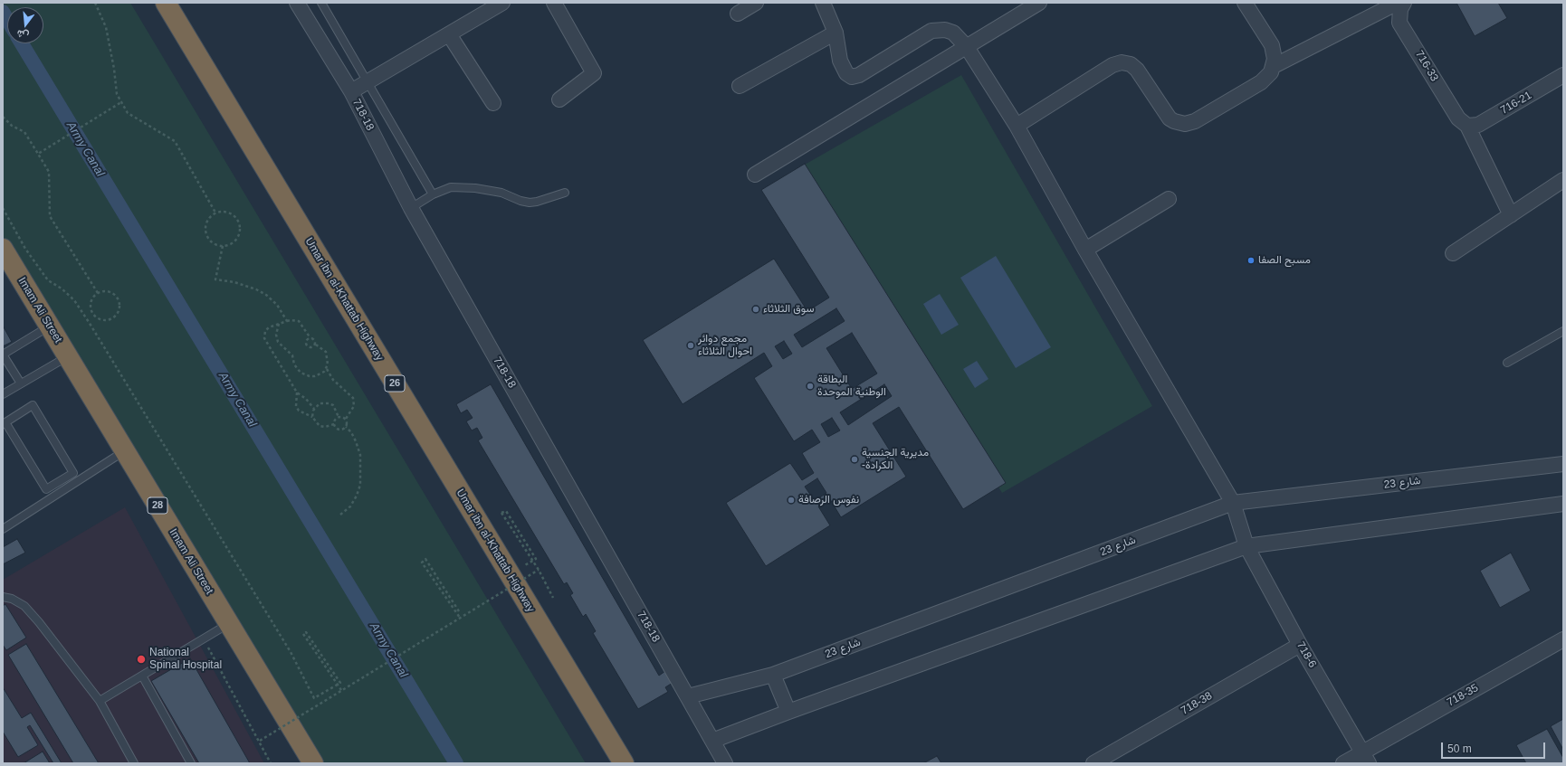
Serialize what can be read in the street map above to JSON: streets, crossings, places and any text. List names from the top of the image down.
{
  "streets": {
    "highway": [
      "Umar ibn al-Khattab Highway",
      "Imam Ali Street",
      "26",
      "28"
    ],
    "street": [
      "716-33",
      "716-21",
      "718-18",
      "شارع 23",
      "718-6",
      "718-35",
      "718-38"
    ]
  },
  "crossings": [
    ["716-33", "716-21"],
    ["718-18", "شارع 23"],
    ["شارع 23", "718-6"],
    ["718-6", "718-35"],
    ["718-6", "718-38"]
  ],
  "water": ["Army Canal"],
  "places": [
    "مسبح الصفا",
    "سوق الثلاثاء",
    "مجمع دوائر احوال الثلاثاء",
    "البطاقة الوطنية الموحدة",
    "مديرية الجنسية -الكرادة",
    "نفوس الرصافة",
    "National Spinal Hospital"
  ],
  "scale_bar": "50 m",
  "north": "bottom"
}
